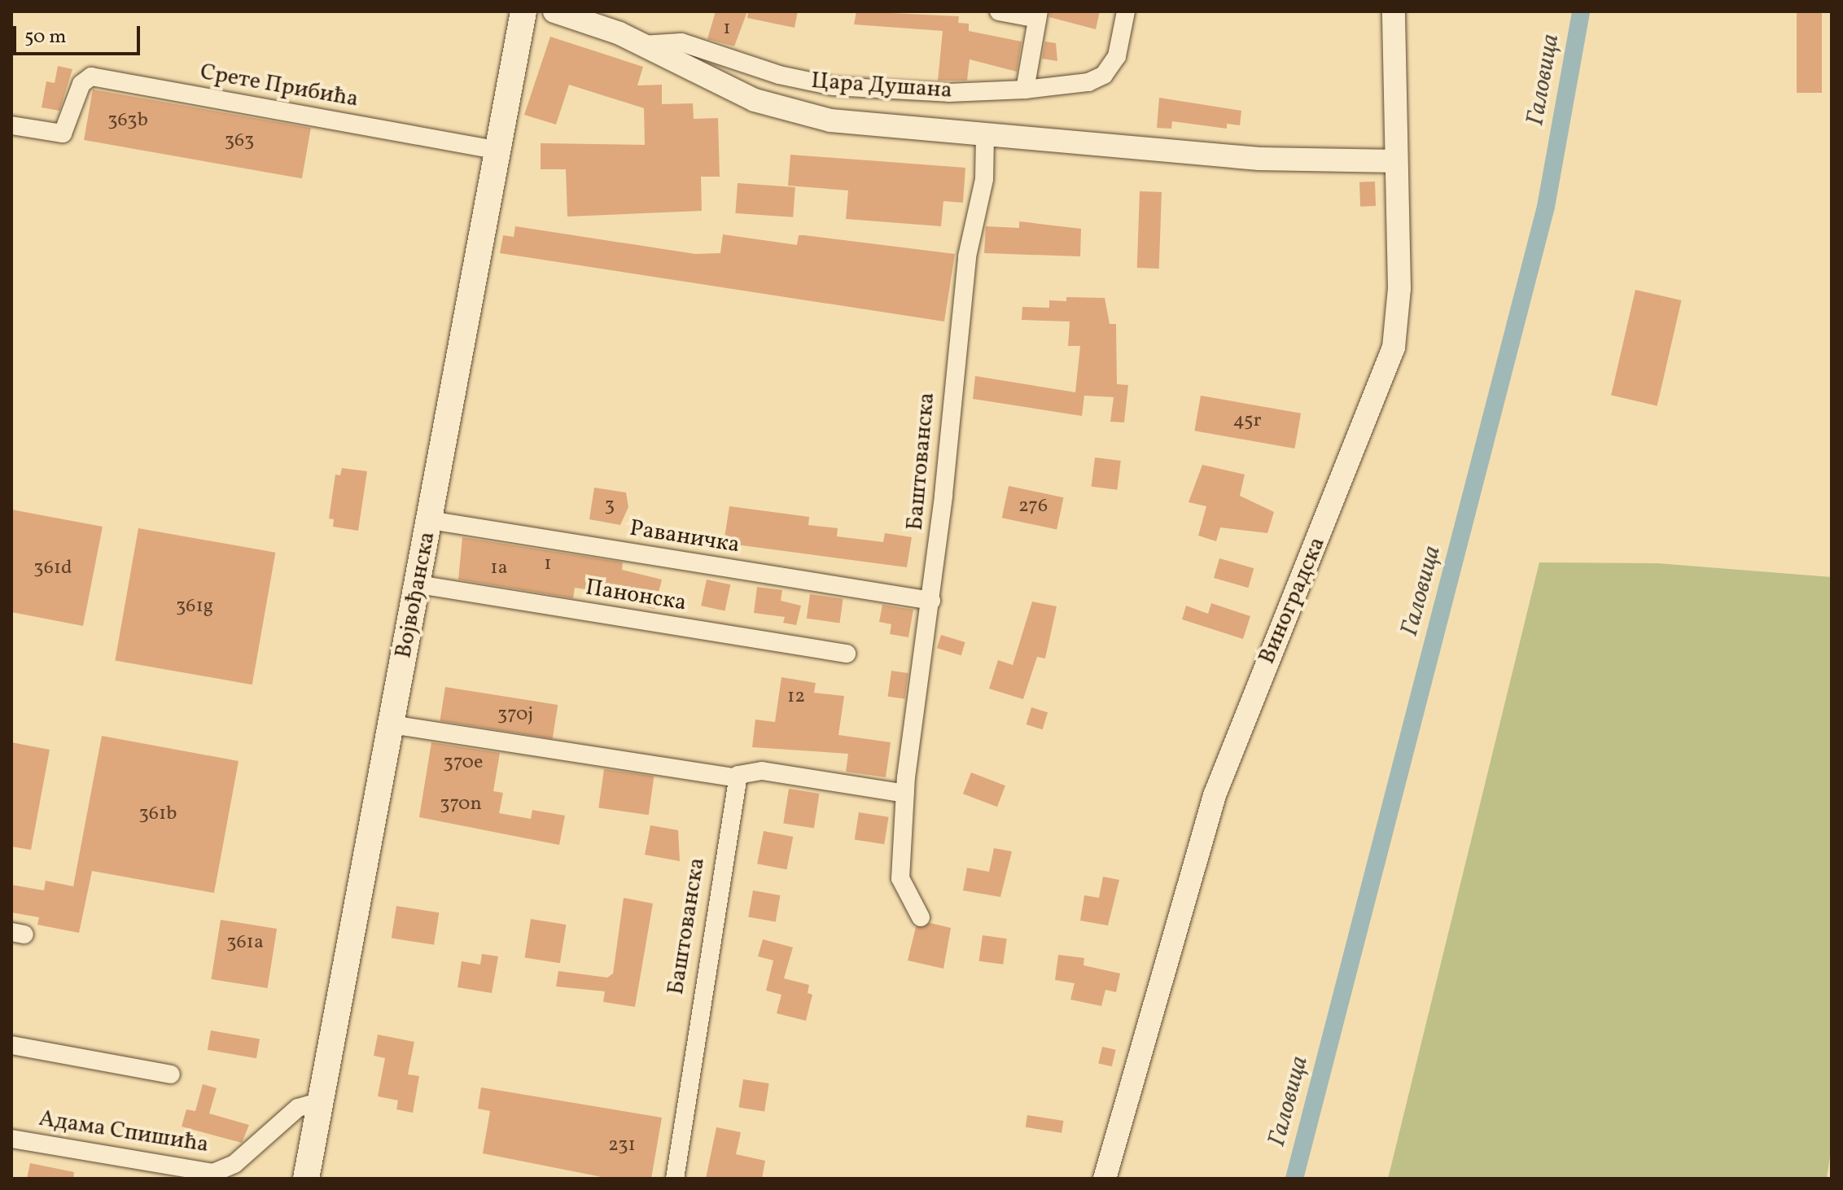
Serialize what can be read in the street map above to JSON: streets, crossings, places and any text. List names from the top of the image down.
{
  "streets": {
    "main road": ["Војвођанска"],
    "street": [
      "Срете Прибића",
      "Цара Душана",
      "Баштованска",
      "Раваничка",
      "Панонска",
      "Виноградска",
      "Адама Спишића"
    ]
  },
  "crossings": [
    ["Срете Прибића", "Војвођанска"],
    ["Баштованска", "Раваничка"],
    ["Раваничка", "Војвођанска"],
    ["Војвођанска", "Панонска"],
    ["Војвођанска", "Адама Спишића"]
  ],
  "water": ["Галовица"],
  "house_numbers": [
    "1",
    "363b",
    "363",
    "45r",
    "3",
    "276",
    "1",
    "361d",
    "1a",
    "361g",
    "12",
    "370j",
    "370e",
    "370n",
    "361b",
    "361a",
    "231"
  ],
  "scale_bar": "50 m"
}
